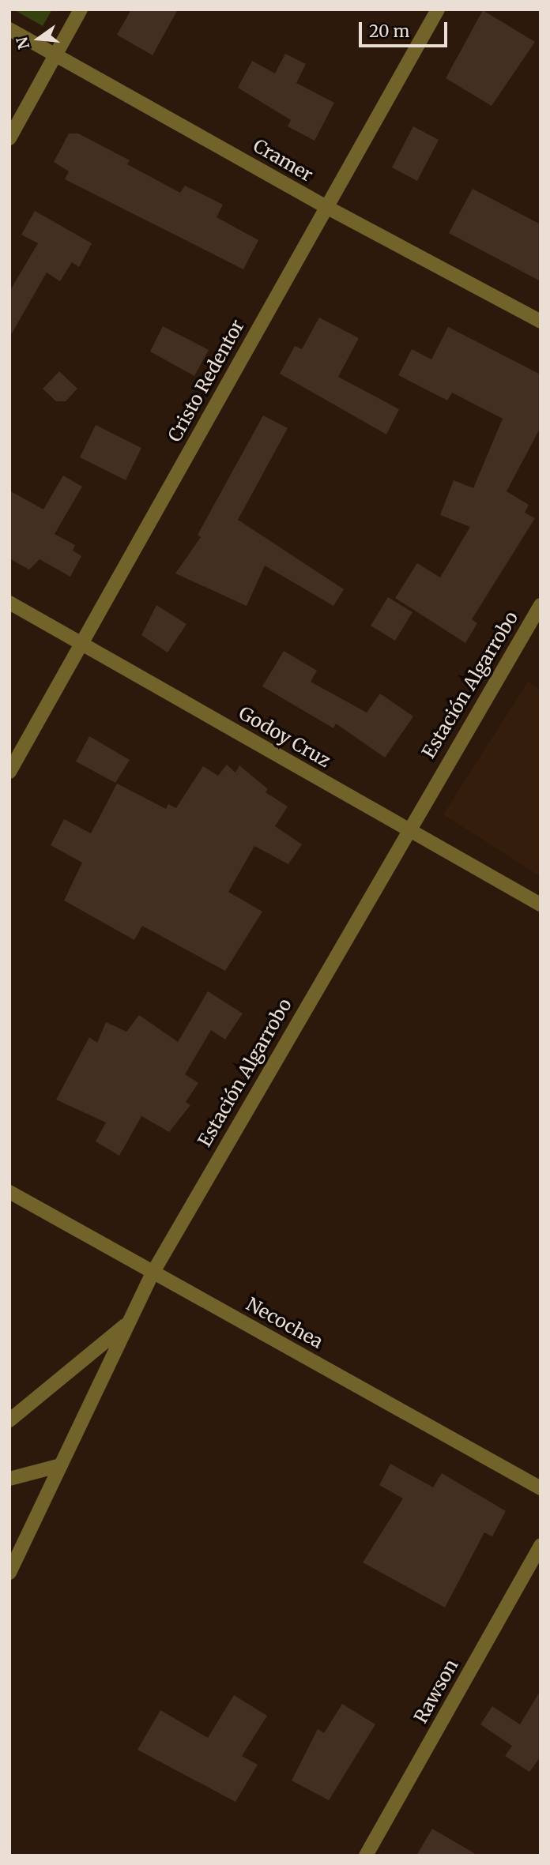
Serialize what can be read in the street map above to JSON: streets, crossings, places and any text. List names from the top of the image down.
{
  "streets": {
    "street": [
      "Cramer",
      "Cristo Redentor",
      "Estación Algarrobo",
      "Godoy Cruz",
      "Necochea",
      "Rawson"
    ]
  },
  "crossings": [
    ["Cramer", "Cristo Redentor"],
    ["Cristo Redentor", "Godoy Cruz"],
    ["Estación Algarrobo", "Godoy Cruz"],
    ["Estación Algarrobo", "Necochea"]
  ],
  "scale_bar": "20 m",
  "north": "left"
}
